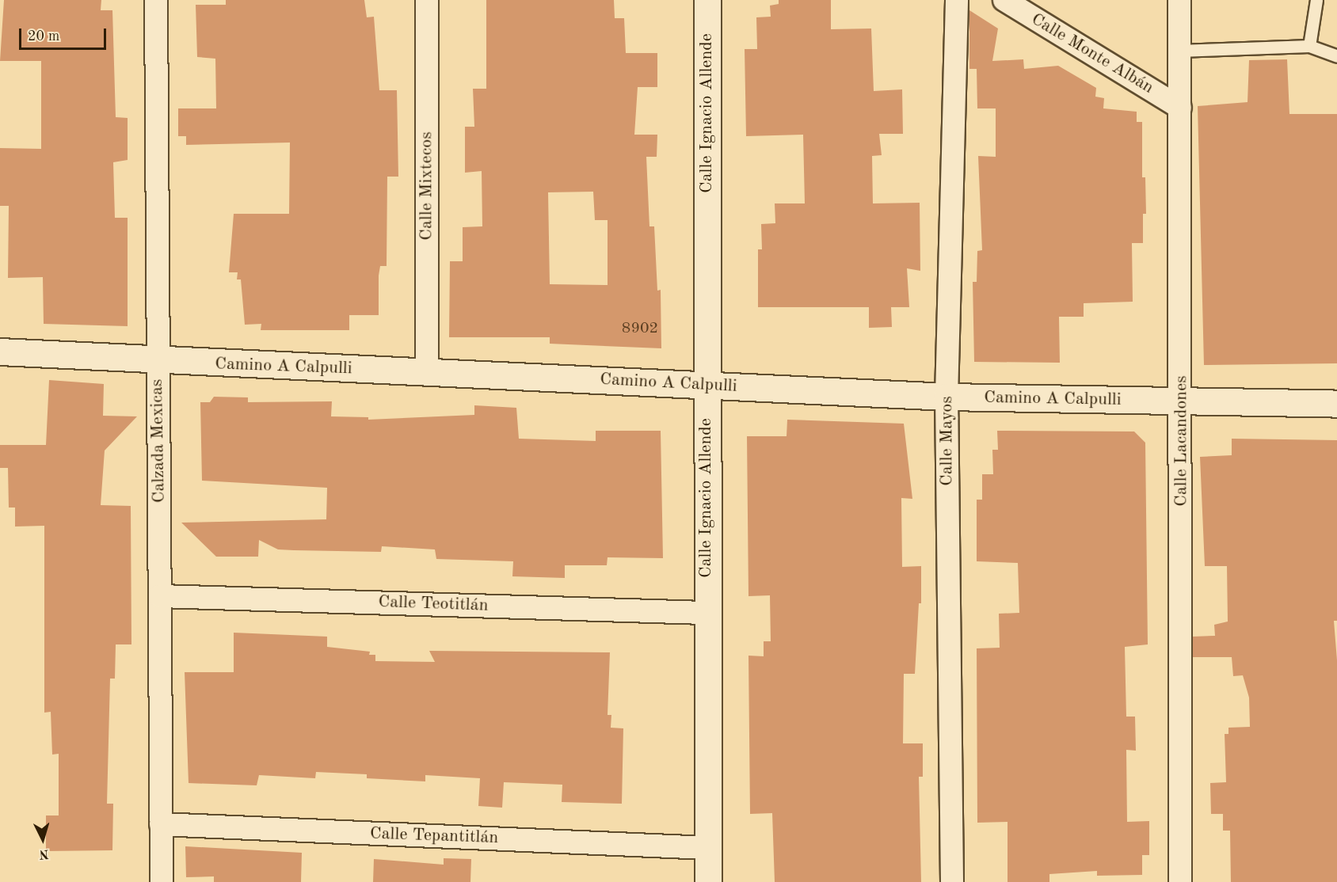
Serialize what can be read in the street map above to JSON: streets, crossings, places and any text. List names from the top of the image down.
{
  "streets": {
    "street": [
      "Calle Monte Albán",
      "Calle Ignacio Allende",
      "Calle Mixtecos",
      "Camino A Calpulli",
      "Calzada Mexicas",
      "Calle Mayos",
      "Calle Lacandones",
      "Calle Teotitlán",
      "Calle Tepantitlán"
    ]
  },
  "crossings": [
    ["Calle Monte Albán", "Calle Lacandones"],
    ["Calle Ignacio Allende", "Camino A Calpulli"],
    ["Calle Ignacio Allende", "Calle Teotitlán"],
    ["Calle Ignacio Allende", "Calle Tepantitlán"],
    ["Calle Mixtecos", "Camino A Calpulli"],
    ["Camino A Calpulli", "Calzada Mexicas"],
    ["Camino A Calpulli", "Calle Mayos"],
    ["Camino A Calpulli", "Calle Lacandones"],
    ["Calzada Mexicas", "Calle Teotitlán"],
    ["Calzada Mexicas", "Calle Tepantitlán"]
  ],
  "house_numbers": ["8902"],
  "scale_bar": "20 m",
  "north": "bottom"
}
